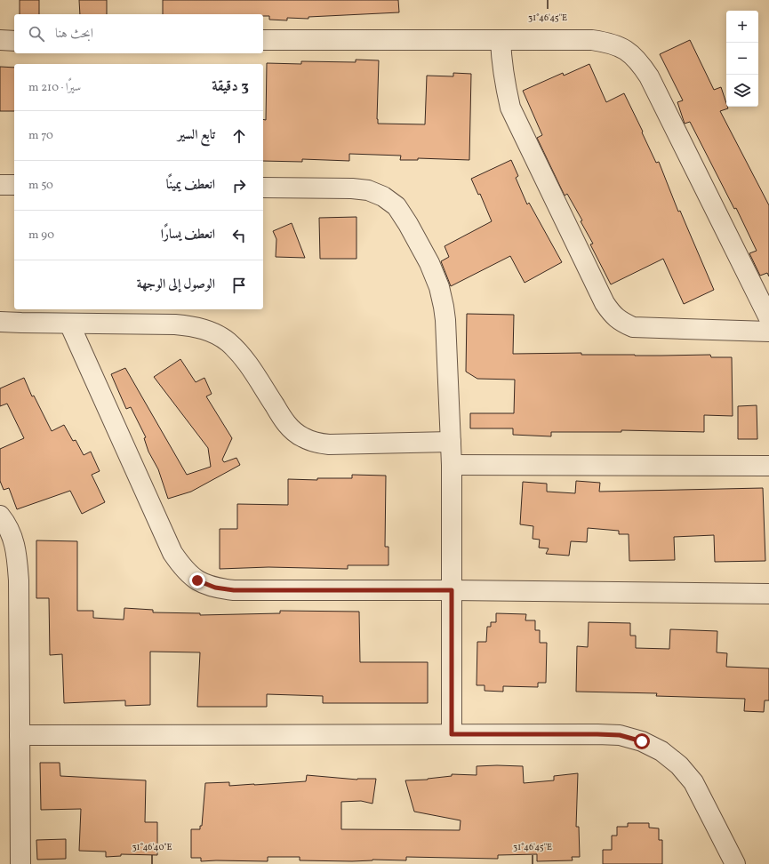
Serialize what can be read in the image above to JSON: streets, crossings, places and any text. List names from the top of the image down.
{
  "page": {
    "map_buttons": ["+", "−"],
    "search": "ابحث هنا",
    "heading": ["3 دقيقة", "سيرًا · 210 m"],
    "list": [
      ["تابع السير", "70 m"],
      ["انعطف يمينًا", "50 m"],
      ["انعطف يسارًا", "90 m"],
      "الوصول إلى الوجهة"
    ]
  },
  "coordinates": ["31°46'45\"E", "31°46'40\"E"]
}
